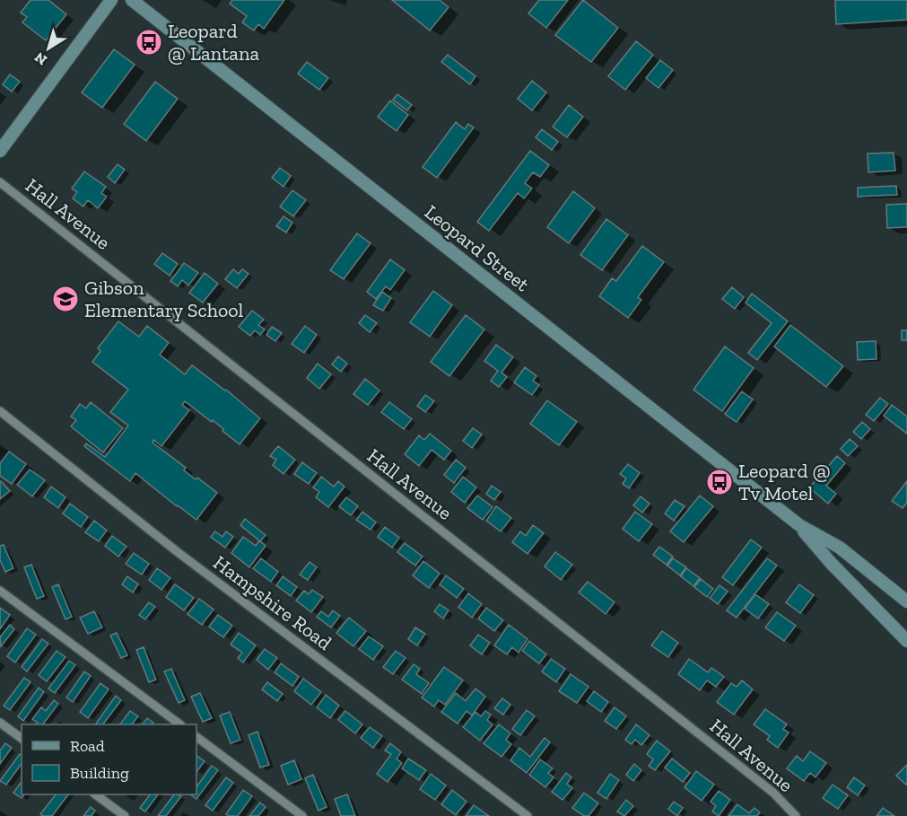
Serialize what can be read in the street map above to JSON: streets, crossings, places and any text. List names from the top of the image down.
{
  "streets": {
    "main road": ["Leopard Street"],
    "street": ["Hall Avenue", "Hampshire Road"]
  },
  "places": {
    "bus stop": ["Leopard @ Lantana", "Leopard @ Tv Motel"],
    "school or university": ["Gibson Elementary School"]
  },
  "legend": ["Road", "Building"],
  "north": "bottom left"
}
